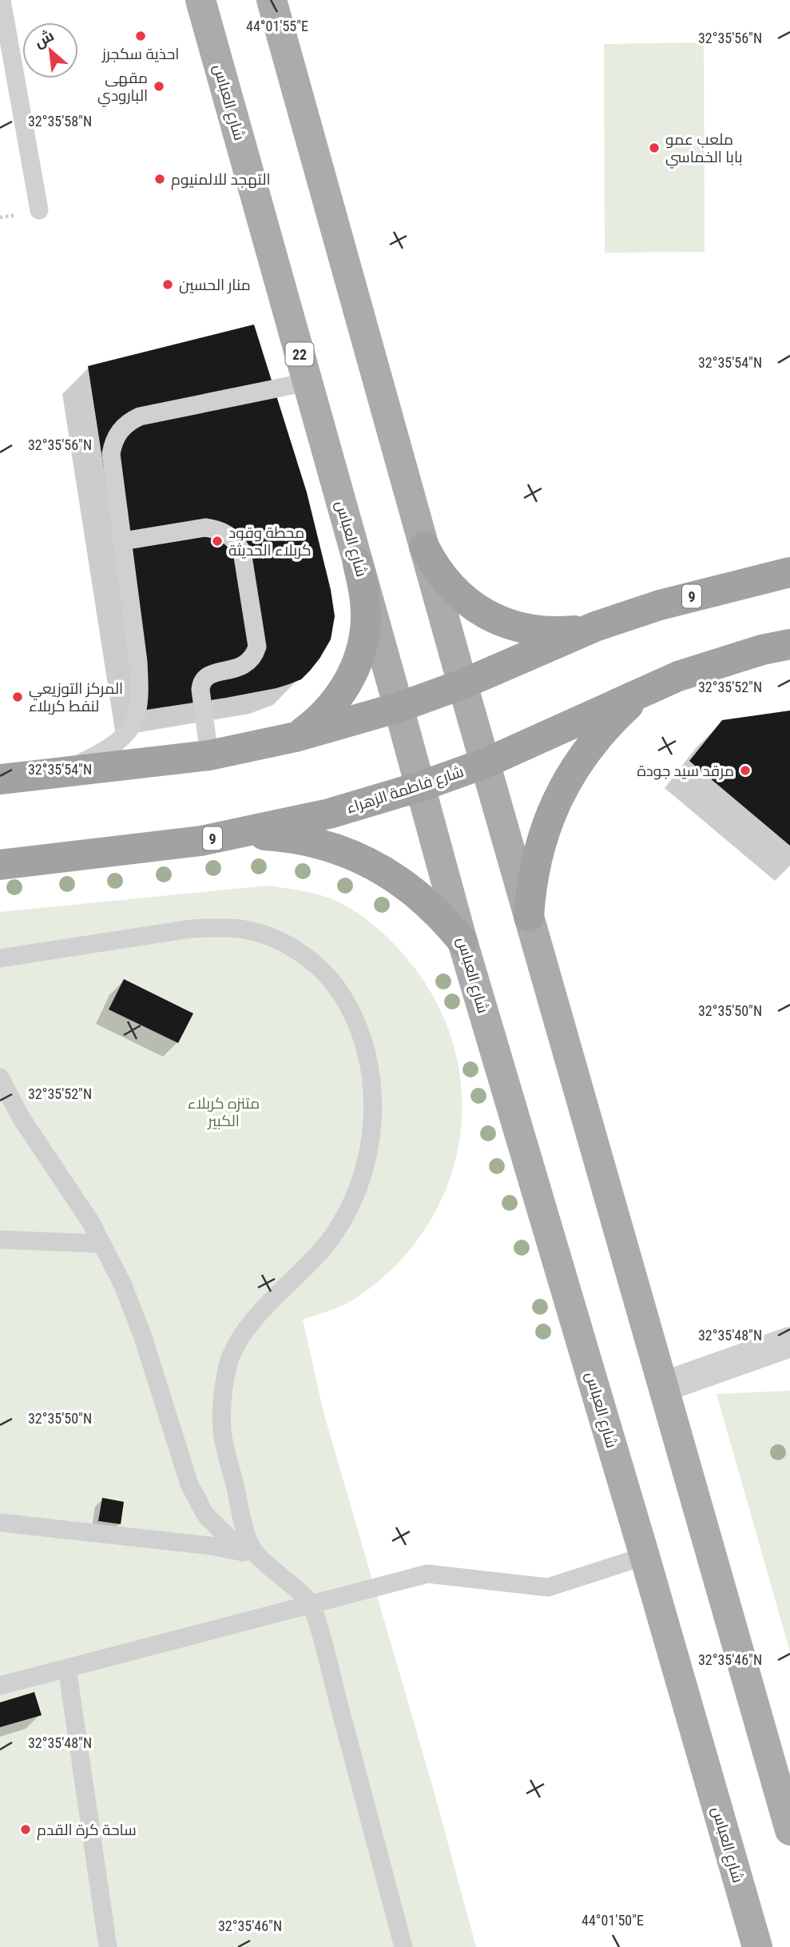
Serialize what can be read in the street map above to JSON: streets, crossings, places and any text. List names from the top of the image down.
{
  "streets": {
    "highway": ["9", "شارع فاطمة الزهراء"],
    "main road": ["شارع العباس", "22"]
  },
  "crossings": [
    ["شارع العباس", "9"],
    ["شارع العباس", "شارع فاطمة الزهراء"]
  ],
  "parks": ["متنزه كربلاء الكبير"],
  "places": [
    "احذية سكجرز",
    "مقهى البارودي",
    "ملعب عمو بابا الخماسي",
    "التهجد للالمنيوم",
    "منار الحسين",
    "محطة وقود كربلاء الحديثة",
    "المركز التوزيعي لنفط كربلاء",
    "مرقد سيد جودة",
    "ساحة كرة القدم"
  ],
  "north": "top left",
  "coordinates": [
    "44°01'55\"E",
    "32°35'56\"N",
    "32°35'58\"N",
    "32°35'54\"N",
    "32°35'52\"N",
    "32°35'50\"N",
    "32°35'48\"N",
    "32°35'46\"N",
    "44°01'50\"E"
  ]
}
